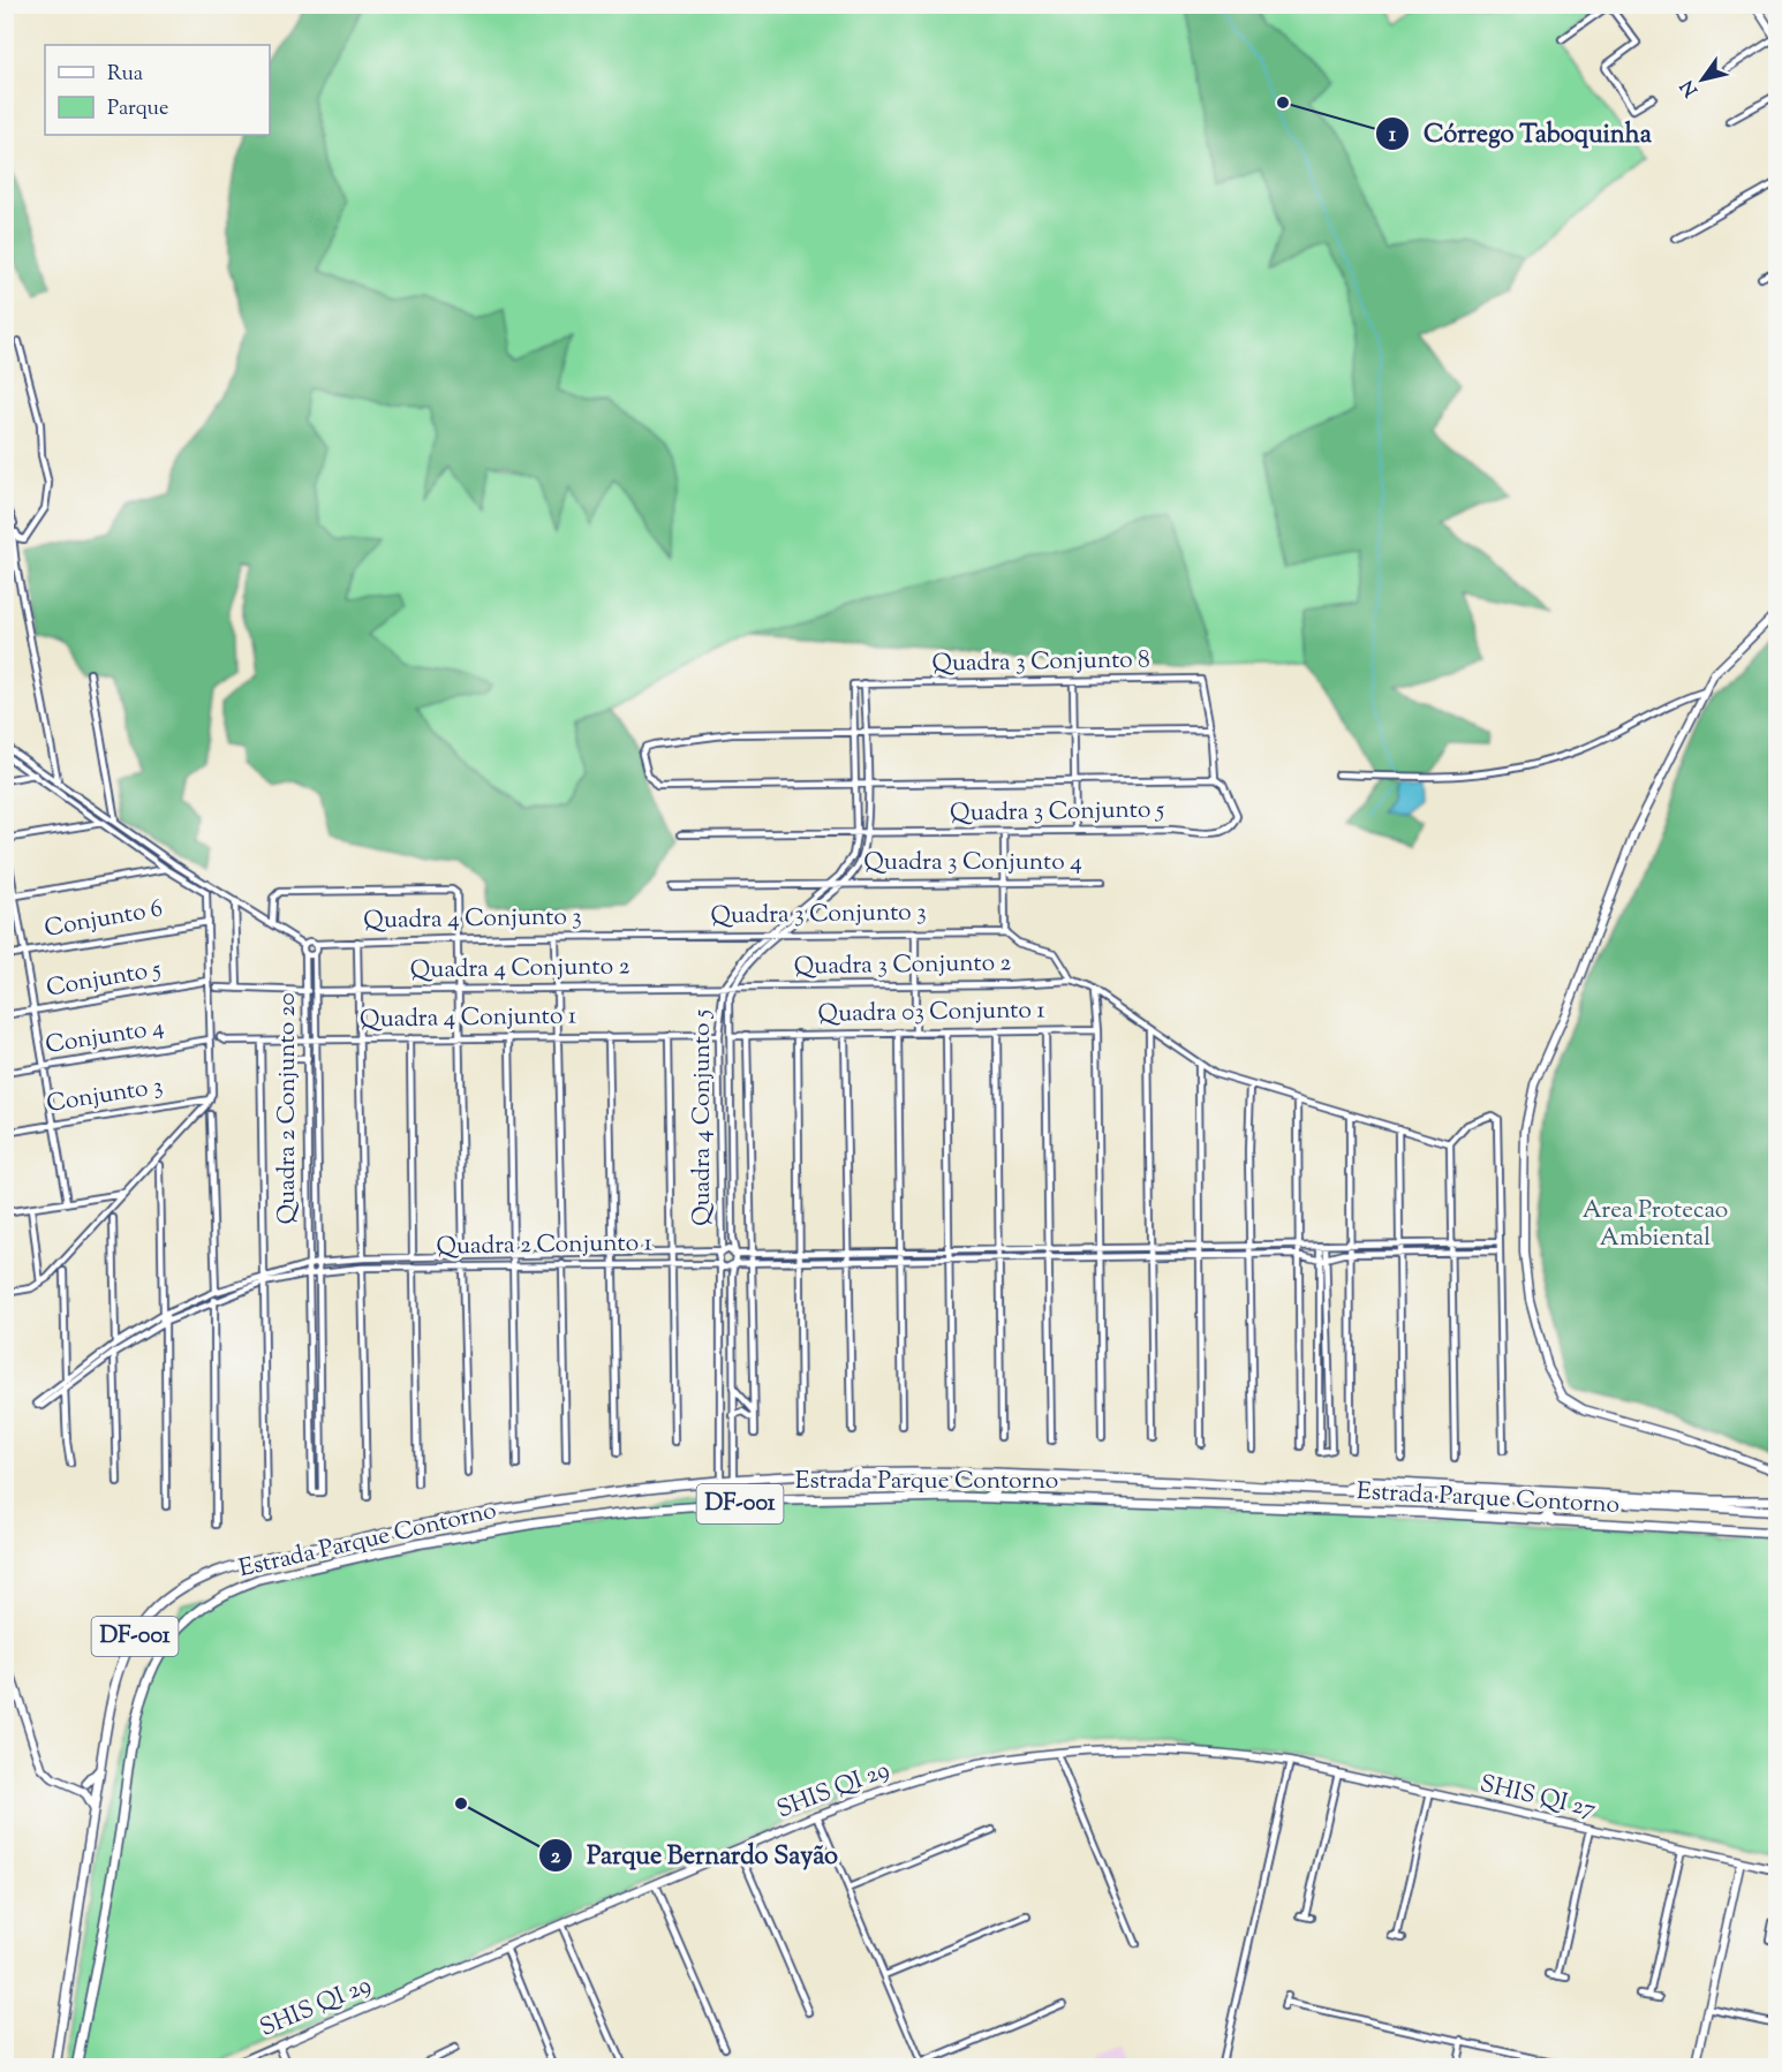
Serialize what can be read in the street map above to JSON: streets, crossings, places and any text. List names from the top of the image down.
{
  "streets": {
    "main road": ["Estrada Parque Contorno", "DF-001"],
    "street": [
      "Quadra 3 Conjunto 8",
      "Quadra 3 Conjunto 5",
      "Quadra 3 Conjunto 4",
      "Quadra 3 Conjunto 3",
      "Conjunto 6",
      "Quadra 4 Conjunto 3",
      "Quadra 3 Conjunto 2",
      "Quadra 4 Conjunto 2",
      "Conjunto 5",
      "Quadra 03 Conjunto 1",
      "Quadra 4 Conjunto 1",
      "Conjunto 4",
      "Conjunto 3",
      "Quadra 2 Conjunto 20",
      "Quadra 4 Conjunto 5",
      "Quadra 2 Conjunto 1",
      "SHIS QI 29",
      "SHIS QI 27"
    ]
  },
  "crossings": [
    ["Quadra 3 Conjunto 8", "Quadra 4 Conjunto 5"],
    ["Quadra 3 Conjunto 5", "Quadra 4 Conjunto 5"],
    ["Quadra 3 Conjunto 4", "Quadra 4 Conjunto 5"],
    ["Quadra 3 Conjunto 3", "Quadra 4 Conjunto 3"],
    ["Quadra 3 Conjunto 3", "Quadra 4 Conjunto 5"],
    ["Quadra 4 Conjunto 3", "Quadra 2 Conjunto 20"],
    ["Quadra 3 Conjunto 2", "Quadra 4 Conjunto 2"],
    ["Quadra 3 Conjunto 2", "Quadra 4 Conjunto 5"],
    ["Quadra 4 Conjunto 2", "Quadra 4 Conjunto 5"],
    ["Quadra 03 Conjunto 1", "Quadra 4 Conjunto 1"],
    ["Quadra 03 Conjunto 1", "Quadra 4 Conjunto 5"],
    ["Quadra 4 Conjunto 1", "Quadra 2 Conjunto 20"],
    ["Quadra 4 Conjunto 1", "Quadra 4 Conjunto 5"],
    ["Quadra 2 Conjunto 20", "Quadra 2 Conjunto 1"],
    ["SHIS QI 29", "SHIS QI 27"]
  ],
  "parks": ["Area Protecao Ambiental"],
  "places": ["Córrego Taboquinha", "Parque Bernardo Sayão"],
  "legend": ["Rua", "Parque"],
  "north": "bottom left"
}
